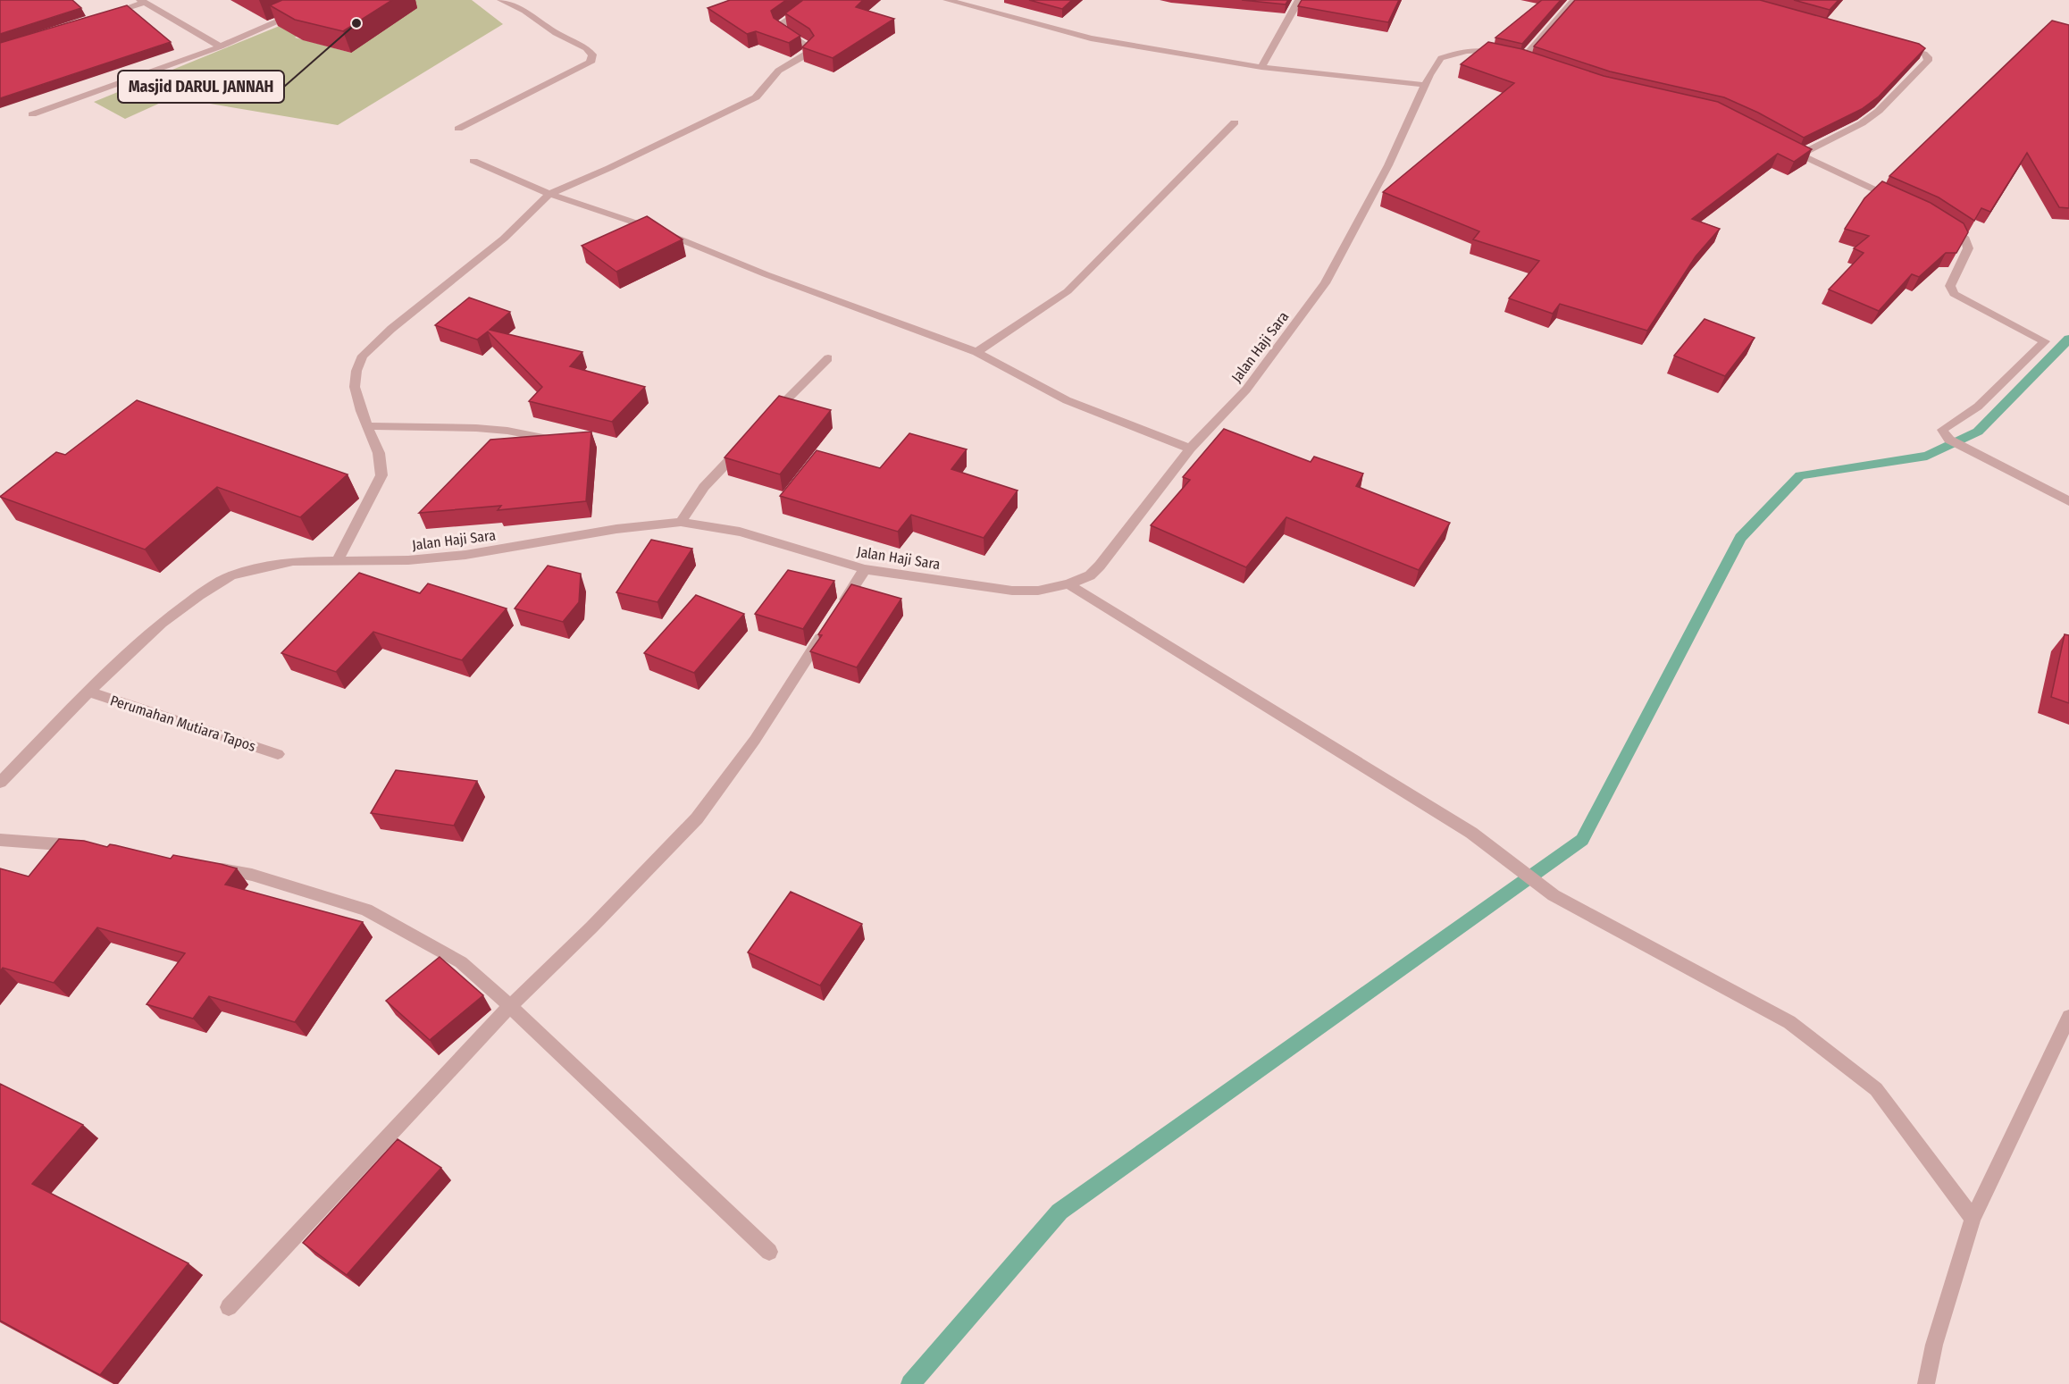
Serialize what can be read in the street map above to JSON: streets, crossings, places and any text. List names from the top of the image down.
{
  "streets": {
    "street": ["Jalan Haji Sara", "Perumahan Mutiara Tapos"]
  },
  "crossings": [
    ["Jalan Haji Sara", "Perumahan Mutiara Tapos"]
  ],
  "places": ["Masjid DARUL JANNAH"]
}
